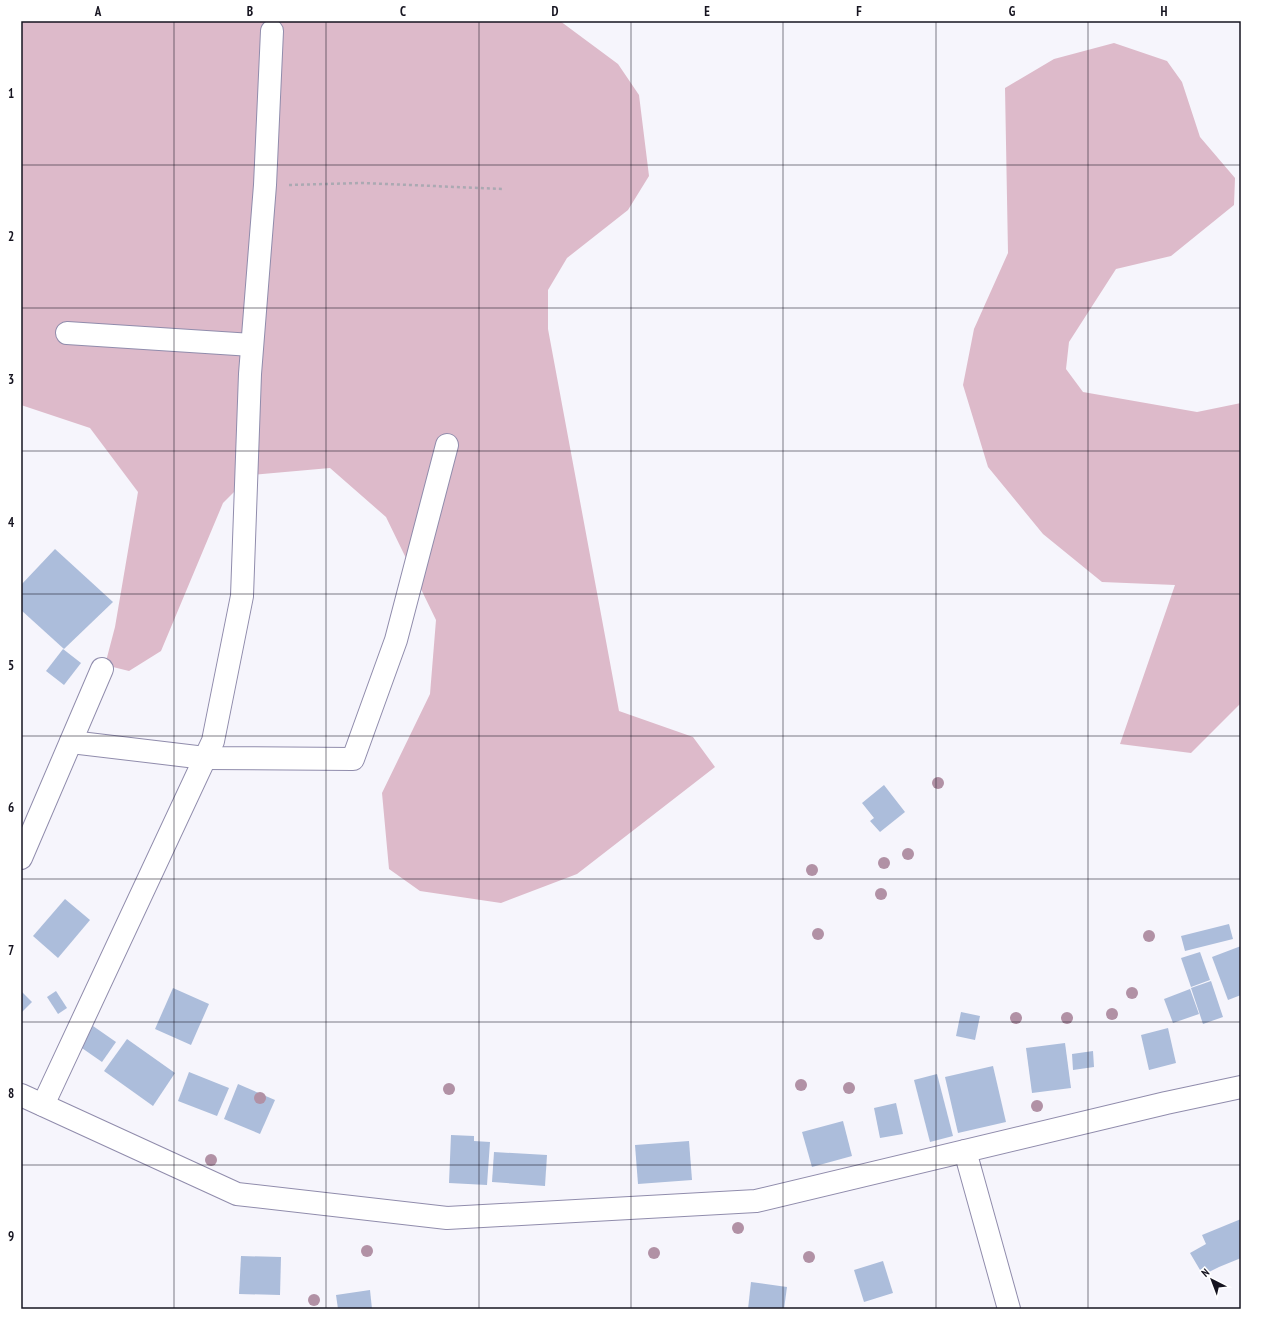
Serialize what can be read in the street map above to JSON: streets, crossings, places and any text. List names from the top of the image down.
{
  "north": "top left",
  "grid": {
    "columns": [
      "A",
      "B",
      "C",
      "D",
      "E",
      "F",
      "G",
      "H"
    ],
    "rows": [
      "1",
      "2",
      "3",
      "4",
      "5",
      "6",
      "7",
      "8",
      "9"
    ]
  }
}
